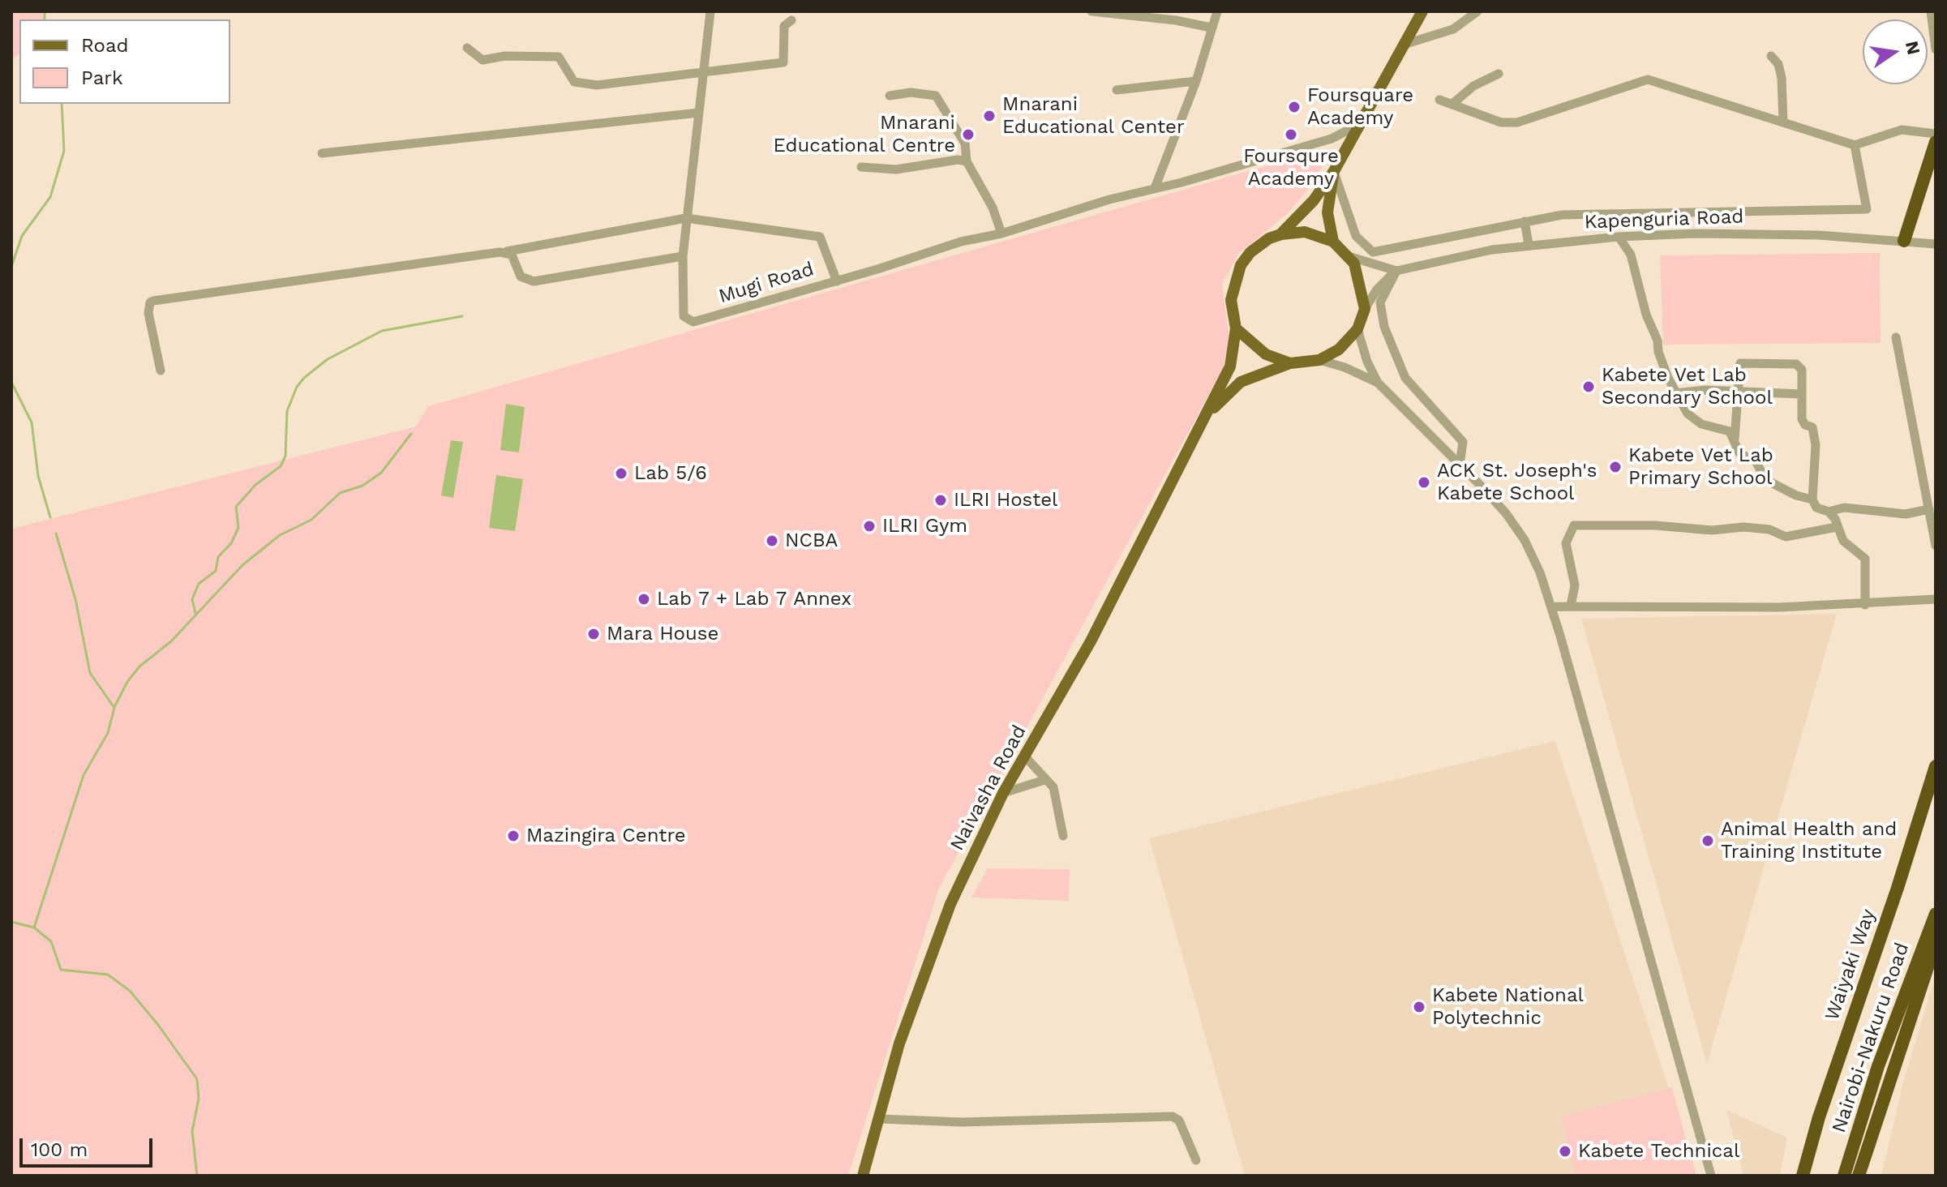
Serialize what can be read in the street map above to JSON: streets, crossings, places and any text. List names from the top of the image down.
{
  "streets": {
    "highway": ["Waiyaki Way", "Nairobi-Nakuru Road"],
    "main road": ["Naivasha Road"],
    "street": ["Kapenguria Road", "Mugi Road"]
  },
  "crossings": [
    ["Kapenguria Road", "Naivasha Road"]
  ],
  "places": [
    "Foursquare Academy",
    "Mnarani Educational Center",
    "Mnarani Educational Centre",
    "Foursqure Academy",
    "Kabete Vet Lab Secondary School",
    "Kabete Vet Lab Primary School",
    "Lab 5/6",
    "ACK St. Joseph's Kabete School",
    "ILRI Hostel",
    "ILRI Gym",
    "NCBA",
    "Lab 7 + Lab 7 Annex",
    "Mara House",
    "Mazingira Centre",
    "Animal Health and Training Institute",
    "Kabete National Polytechnic",
    "Kabete Technical"
  ],
  "legend": ["Road", "Park"],
  "scale_bar": "100 m",
  "north": "right"
}
